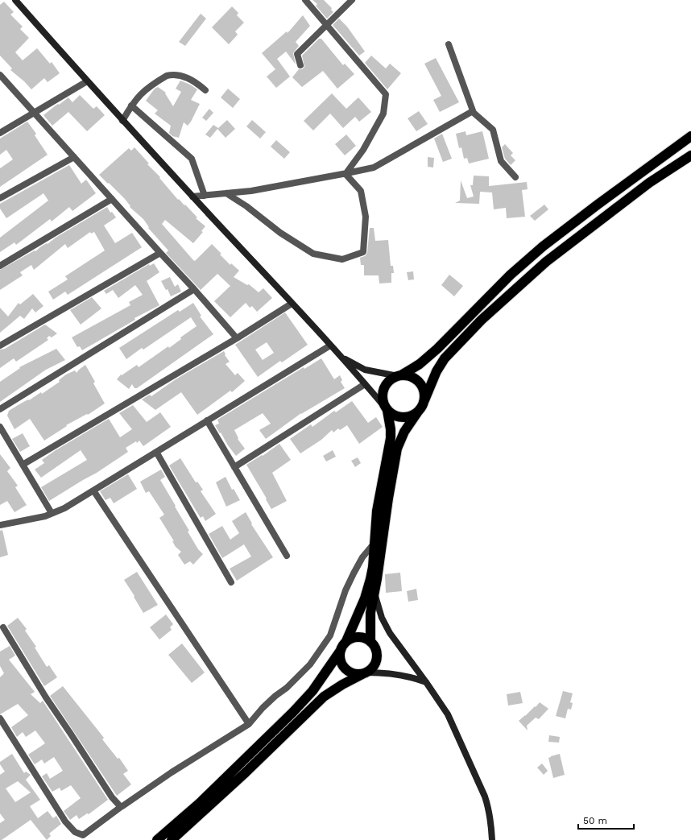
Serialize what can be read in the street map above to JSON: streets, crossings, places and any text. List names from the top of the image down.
{
  "scale_bar": "50 m"
}
